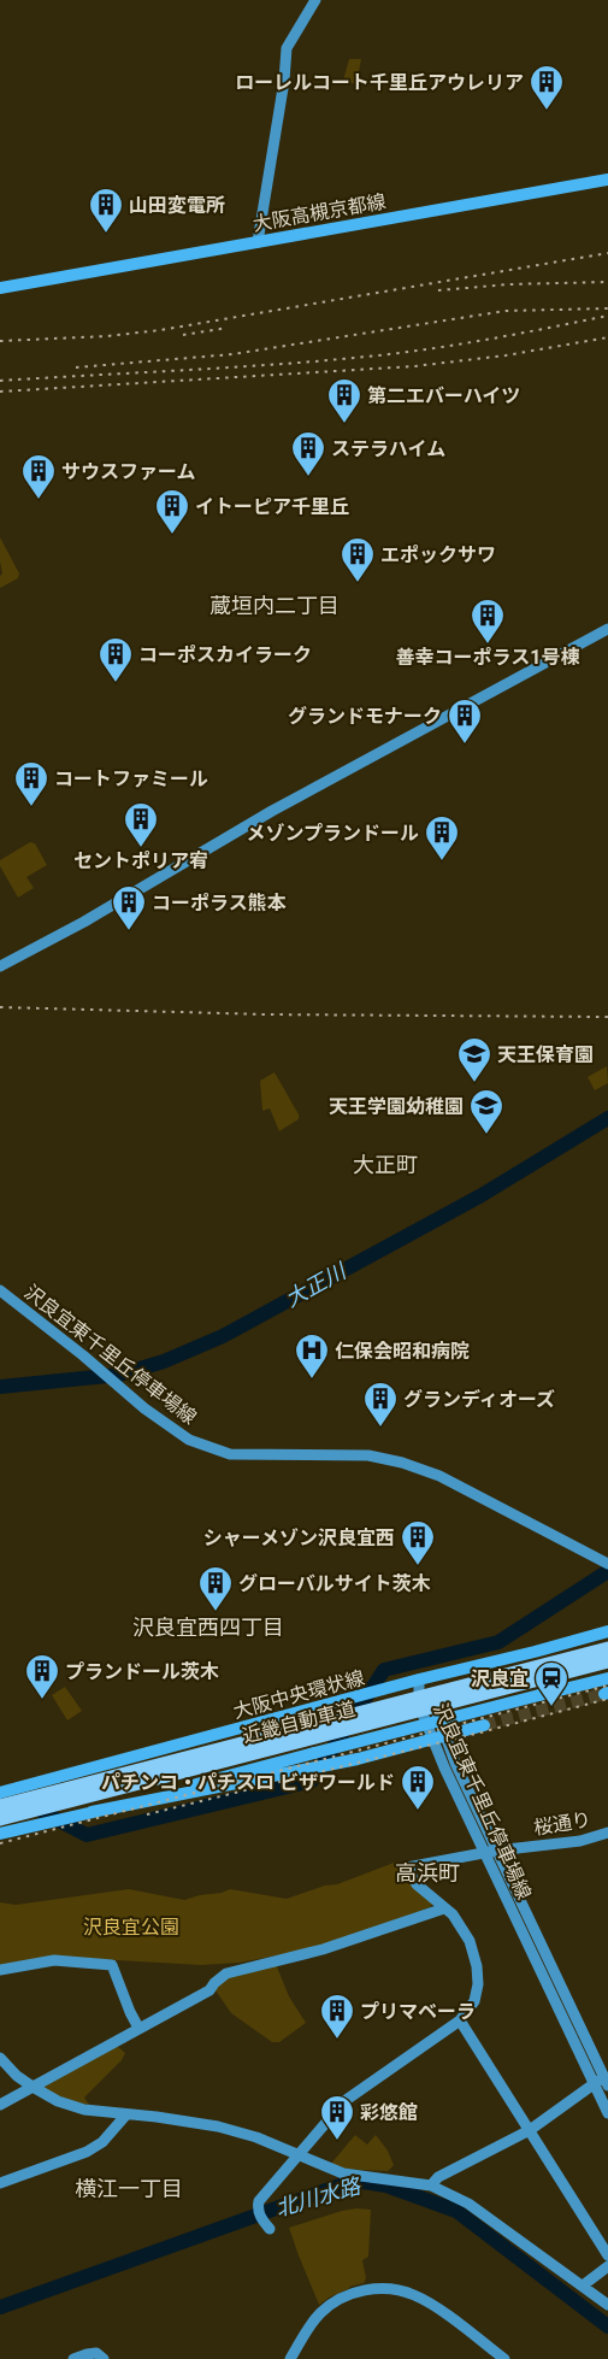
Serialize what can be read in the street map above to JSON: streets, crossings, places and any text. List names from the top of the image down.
{
  "streets": {
    "highway": ["近畿自動車道"],
    "main road": ["大阪高槻京都線", "大阪中央環状線"],
    "street": ["沢良宜東千里丘停車場線", "桜通り"]
  },
  "crossings": [
    ["沢良宜東千里丘停車場線", "大阪中央環状線"],
    ["沢良宜東千里丘停車場線", "桜通り"]
  ],
  "districts": [
    "蔵垣内二丁目",
    "大正町",
    "沢良宜西四丁目",
    "高浜町",
    "横江一丁目"
  ],
  "water": ["大正川", "北川水路"],
  "parks": ["沢良宜公園"],
  "places": {
    "building": [
      "ローレルコート千里丘アウレリア",
      "山田変電所",
      "第二エバーハイツ",
      "ステラハイム",
      "サウスファーム",
      "イトーピア千里丘",
      "エポックサワ",
      "善幸コーポラス1号棟",
      "コーポスカイラーク",
      "グランドモナーク",
      "コートファミール",
      "セントポリア宥",
      "メゾンプランドール",
      "コーポラス熊本",
      "グランディオーズ",
      "シャーメゾン沢良宜西",
      "グローバルサイト茨木",
      "プランドール茨木",
      "パチンコ・パチスロ ビザワールド",
      "プリマベーラ",
      "彩悠館"
    ],
    "school or university": ["天王保育園", "天王学園幼稚園"],
    "hospital": ["仁保会昭和病院"],
    "station": ["沢良宜"]
  }
}
